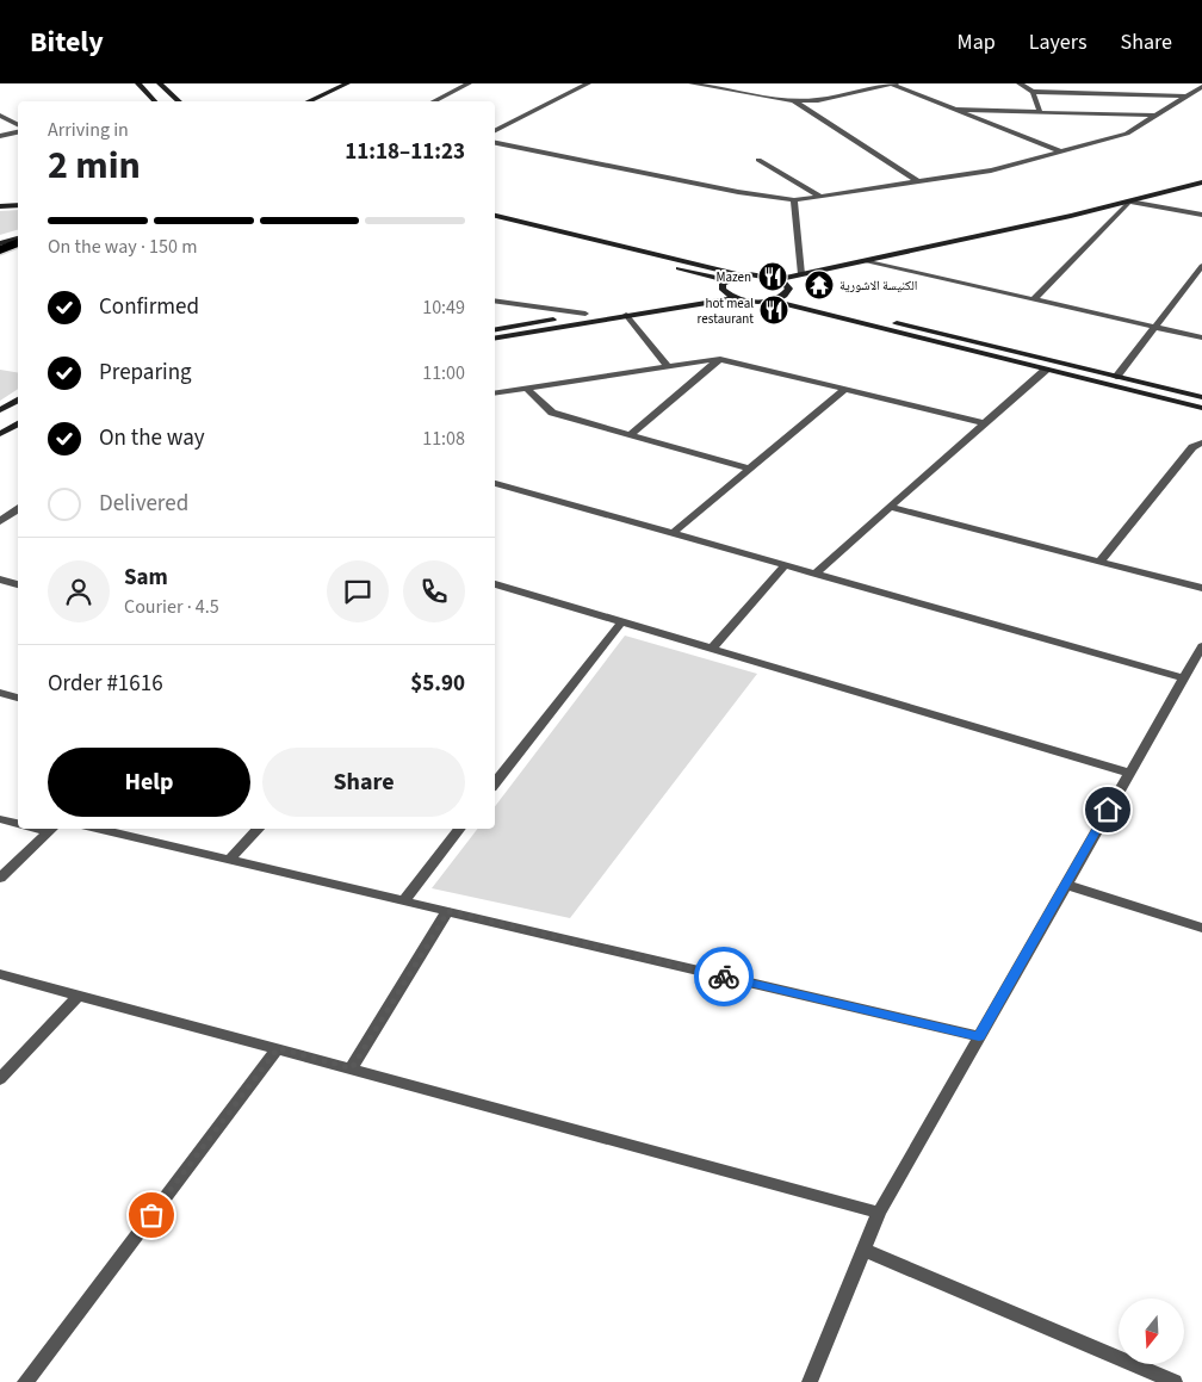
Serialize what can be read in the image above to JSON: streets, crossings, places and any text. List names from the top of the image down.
{
  "places": {
    "restaurant": ["Mazen", "hot meal restaurant"],
    "temple": ["الكنيسة الاشورية"]
  },
  "north": "bottom",
  "page": {
    "header": "Bitely",
    "nav": ["Map", "Layers", "Share"],
    "heading": ["2 min", "Arriving in", "11:18–11:23"],
    "panel": [
      "Sam",
      "Courier · 4.5",
      "Order #1616",
      "$5.90"
    ],
    "bar": "On the way · 150 m",
    "list": [
      ["Confirmed", "10:49"],
      ["Preparing", "11:00"],
      ["On the way", "11:08"],
      "Delivered"
    ],
    "buttons": ["Help", "Share"]
  }
}
